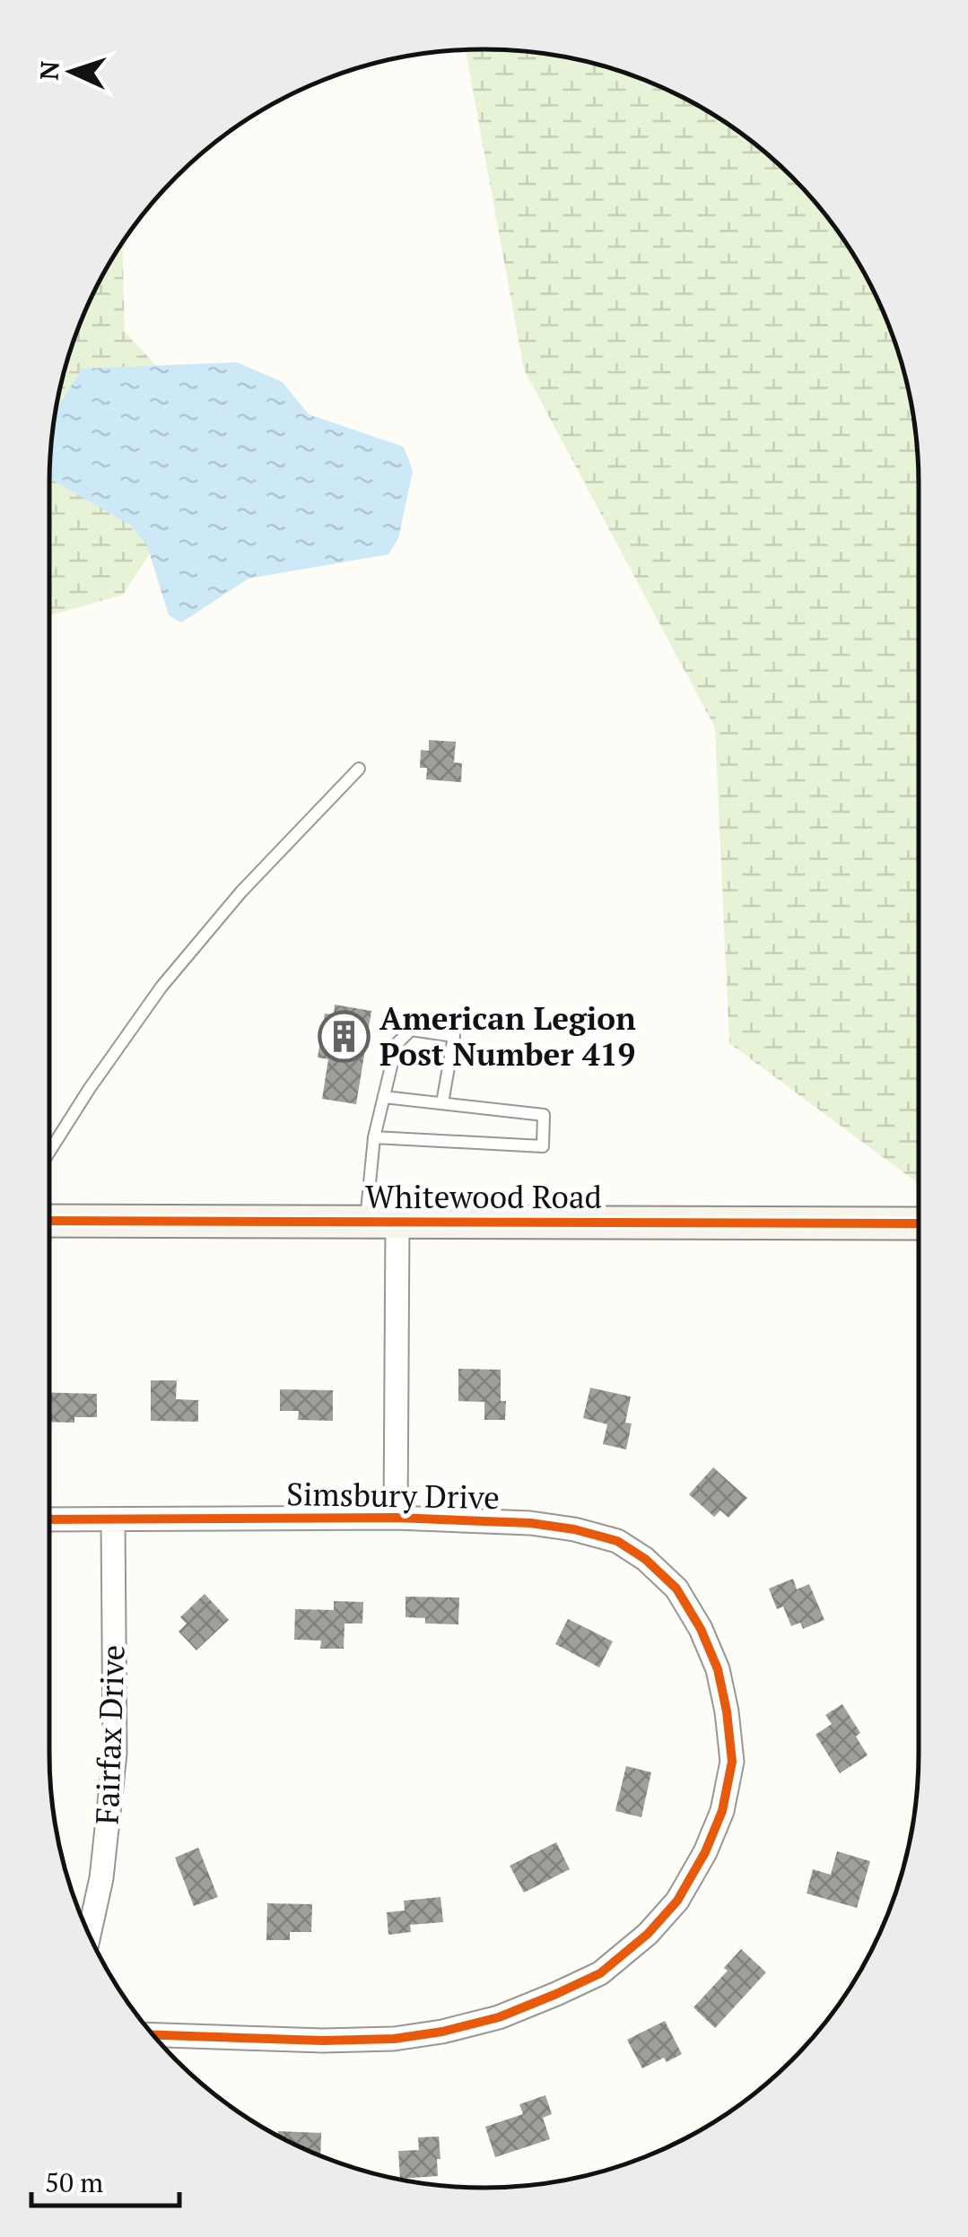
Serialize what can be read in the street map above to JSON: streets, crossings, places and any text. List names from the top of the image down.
{
  "streets": {
    "street": ["Whitewood Road", "Simsbury Drive", "Fairfax Drive"]
  },
  "crossings": [
    ["Simsbury Drive", "Fairfax Drive"]
  ],
  "places": {
    "building": ["American Legion Post Number 419"]
  },
  "scale_bar": "50 m",
  "north": "left"
}
